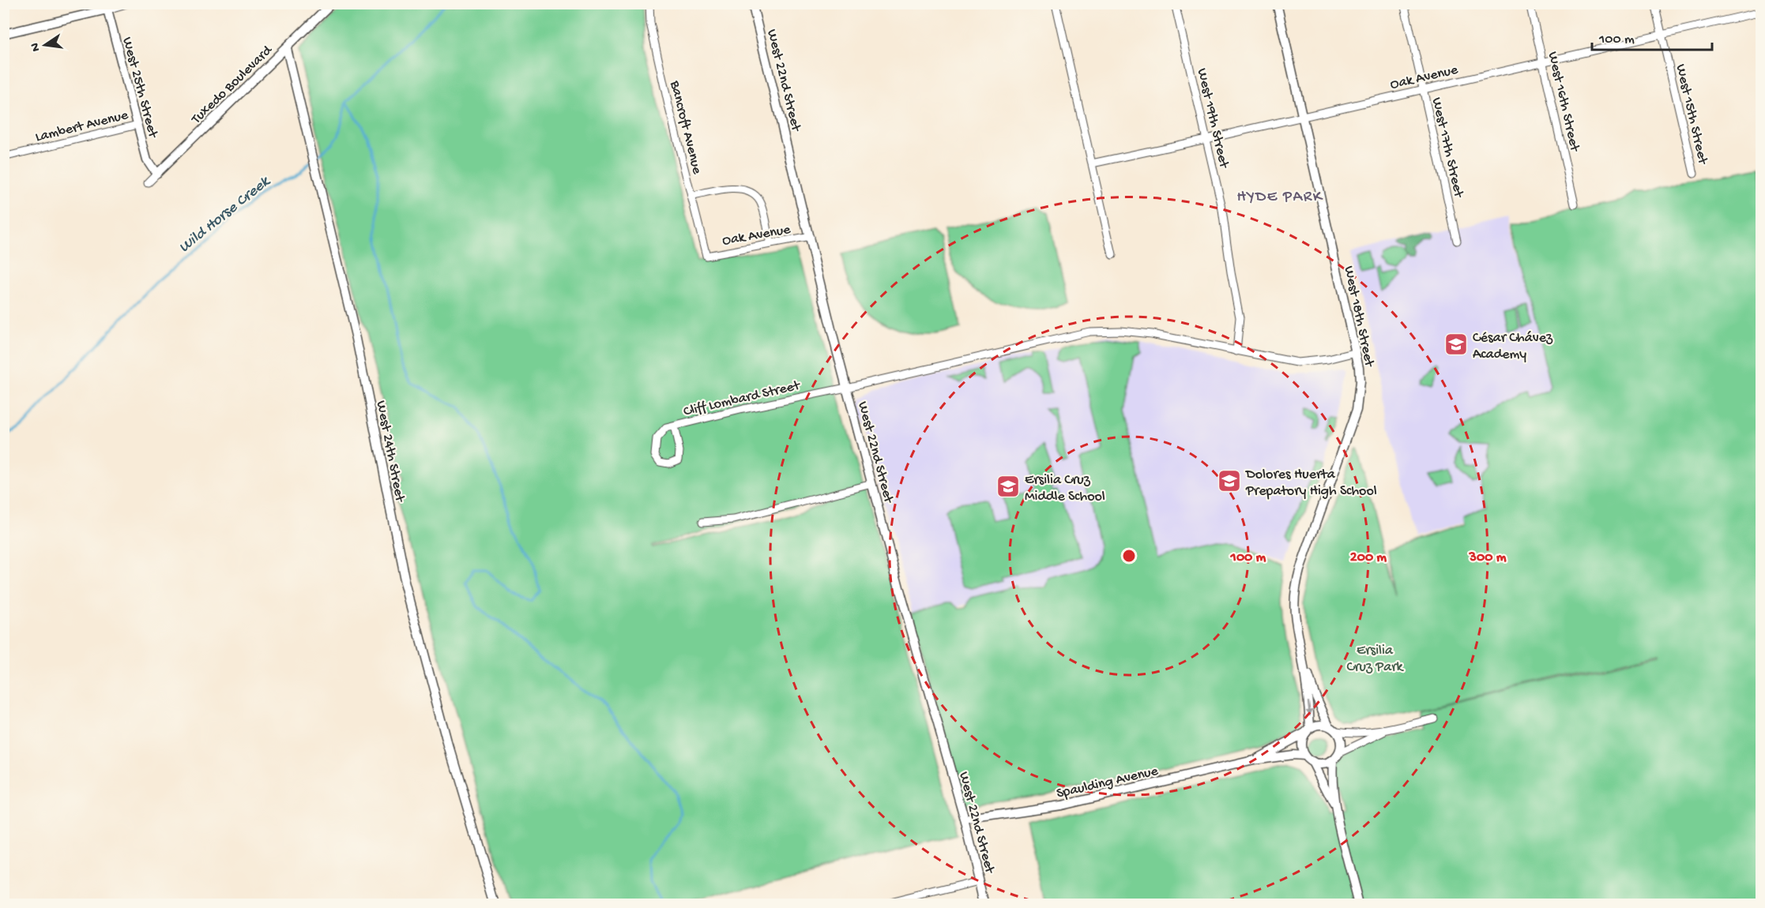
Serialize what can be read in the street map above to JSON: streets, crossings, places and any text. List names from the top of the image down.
{
  "streets": {
    "street": [
      "Oak Avenue",
      "West 22nd Street",
      "Tuxedo Boulevard",
      "West 25th Street",
      "West 16th Street",
      "West 15th Street",
      "West 19th Street",
      "Lambert Avenue",
      "Bancroft Avenue",
      "West 17th Street",
      "West 18th Street",
      "Cliff Lombard Street",
      "West 24th Street",
      "Spaulding Avenue"
    ]
  },
  "crossings": [
    ["Oak Avenue", "West 22nd Street"],
    ["Oak Avenue", "West 16th Street"],
    ["Oak Avenue", "West 15th Street"],
    ["Oak Avenue", "West 19th Street"],
    ["Oak Avenue", "Bancroft Avenue"],
    ["Oak Avenue", "West 17th Street"],
    ["Oak Avenue", "West 18th Street"],
    ["West 22nd Street", "Cliff Lombard Street"],
    ["West 22nd Street", "Spaulding Avenue"],
    ["Tuxedo Boulevard", "West 25th Street"],
    ["Tuxedo Boulevard", "West 24th Street"],
    ["West 25th Street", "Lambert Avenue"],
    ["West 19th Street", "Cliff Lombard Street"],
    ["West 18th Street", "Cliff Lombard Street"],
    ["West 18th Street", "Spaulding Avenue"]
  ],
  "districts": ["HYDE PARK"],
  "water": ["Wild Horse Creek"],
  "parks": ["Ersilia Cruz Park"],
  "places": {
    "school or university": ["César Chávez Academy", "Dolores Huerta Prepatory High School", "Ersilia Cruz Middle School"]
  },
  "scale_bar": "100 m",
  "north": "left",
  "rings": ["100 m", "200 m", "300 m"]
}
